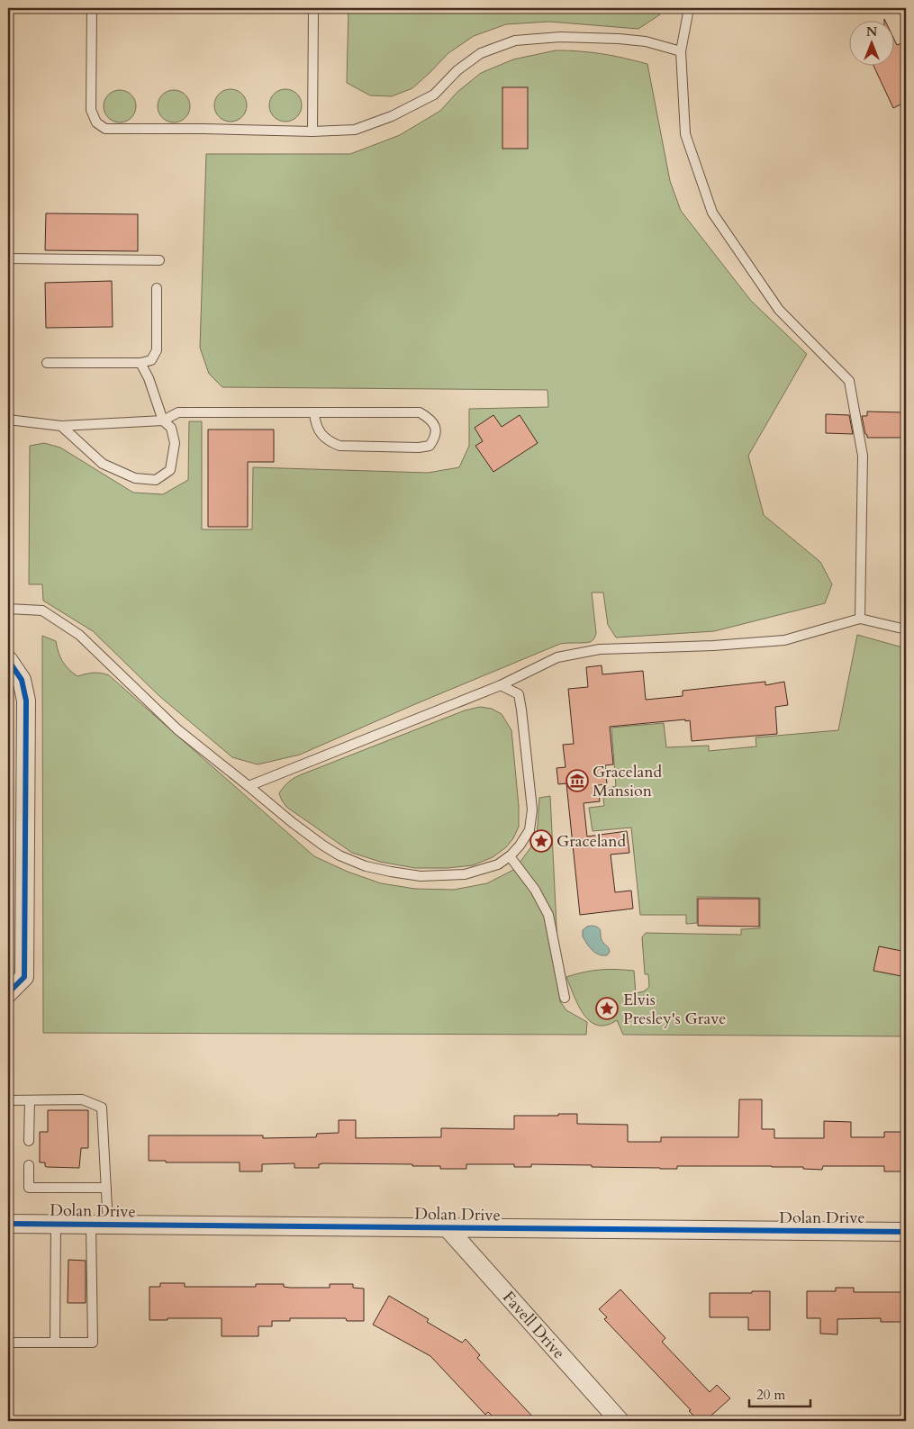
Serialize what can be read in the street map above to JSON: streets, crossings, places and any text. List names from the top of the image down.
{
  "streets": {
    "street": ["Dolan Drive", "Favell Drive"]
  },
  "crossings": [
    ["Dolan Drive", "Favell Drive"]
  ],
  "places": {
    "museum": ["Graceland Mansion"],
    "place": ["Graceland", "Elvis Presley's Grave"]
  },
  "scale_bar": "20 m",
  "north": "top"
}
